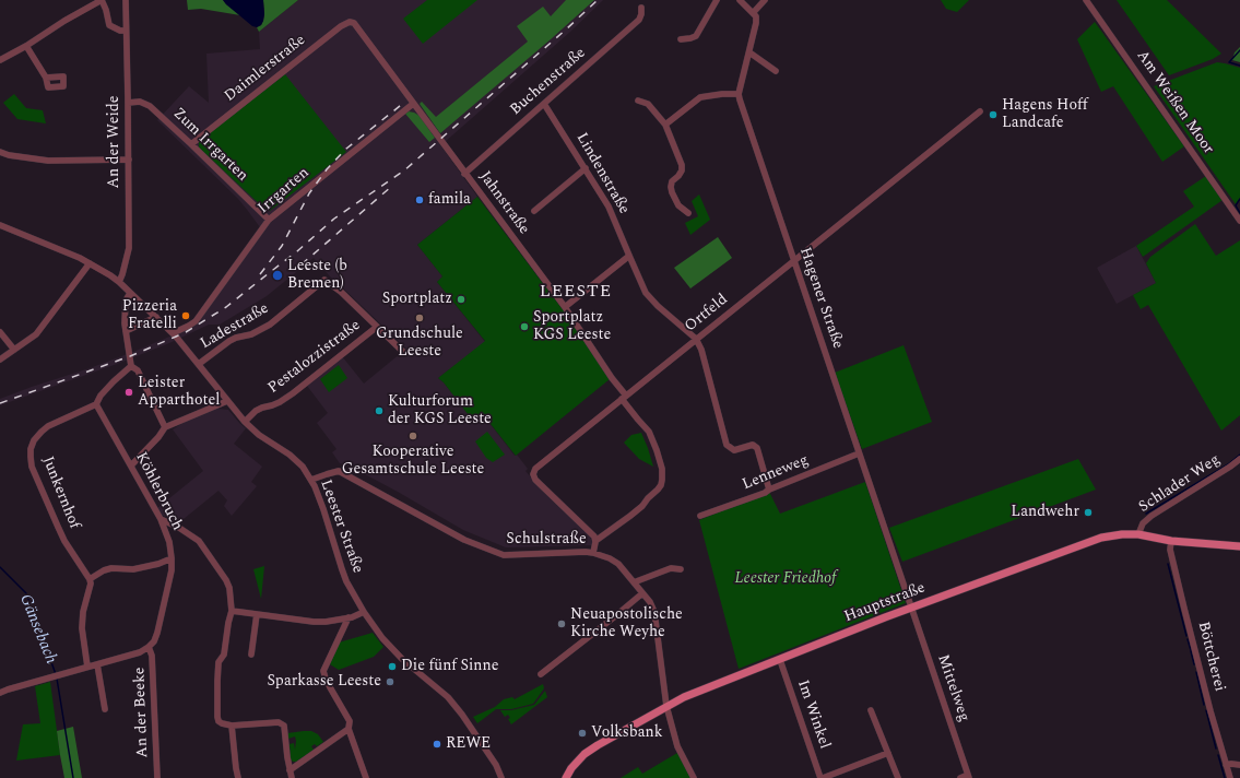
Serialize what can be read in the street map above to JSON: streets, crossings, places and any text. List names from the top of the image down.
{
  "streets": {
    "main road": ["Hauptstraße"],
    "street": [
      "Daimlerstraße",
      "Buchenstraße",
      "Am Weißen Moor",
      "An der Weide",
      "Zum Irrgarten",
      "Lindenstraße",
      "Irrgarten",
      "Jahnstraße",
      "Hagener Straße",
      "Ortfeld",
      "Ladestraße",
      "Pestalozzistraße",
      "Lenneweg",
      "Schlader Weg",
      "Köhlerbruch",
      "Junkernhof",
      "Leester Straße",
      "Schulstraße",
      "Böttcherei",
      "Mittelweg",
      "An der Beeke",
      "Im Winkel"
    ]
  },
  "crossings": [
    ["Daimlerstraße", "Zum Irrgarten"],
    ["Daimlerstraße", "Jahnstraße"],
    ["Buchenstraße", "Lindenstraße"],
    ["Buchenstraße", "Jahnstraße"],
    ["An der Weide", "Zum Irrgarten"],
    ["An der Weide", "Leester Straße"],
    ["Zum Irrgarten", "Irrgarten"],
    ["Lindenstraße", "Ortfeld"],
    ["Irrgarten", "Jahnstraße"],
    ["Irrgarten", "Leester Straße"],
    ["Jahnstraße", "Ortfeld"],
    ["Hagener Straße", "Ortfeld"],
    ["Hagener Straße", "Lenneweg"],
    ["Hagener Straße", "Hauptstraße"],
    ["Hagener Straße", "Mittelweg"],
    ["Ladestraße", "Pestalozzistraße"],
    ["Ladestraße", "Leester Straße"],
    ["Pestalozzistraße", "Leester Straße"],
    ["Schlader Weg", "Hauptstraße"],
    ["Köhlerbruch", "Junkernhof"],
    ["Köhlerbruch", "An der Beeke"],
    ["Leester Straße", "Schulstraße"],
    ["Schulstraße", "Hauptstraße"],
    ["Hauptstraße", "Böttcherei"],
    ["Hauptstraße", "Mittelweg"],
    ["Hauptstraße", "Im Winkel"]
  ],
  "districts": ["LEESTE"],
  "water": ["Gänsebach"],
  "parks": ["Leester Friedhof"],
  "places": [
    "Hagens Hoff Landcafe",
    "famila",
    "Leeste (b Bremen)",
    "Sportplatz",
    "Pizzeria Fratelli",
    "Grundschule Leeste",
    "Sportplatz KGS Leeste",
    "Leister Apparthotel",
    "Kulturforum der KGS Leeste",
    "Kooperative Gesamtschule Leeste",
    "Landwehr",
    "Neuapostolische Kirche Weyhe",
    "Die fünf Sinne",
    "Sparkasse Leeste",
    "Volksbank",
    "REWE"
  ]
}
